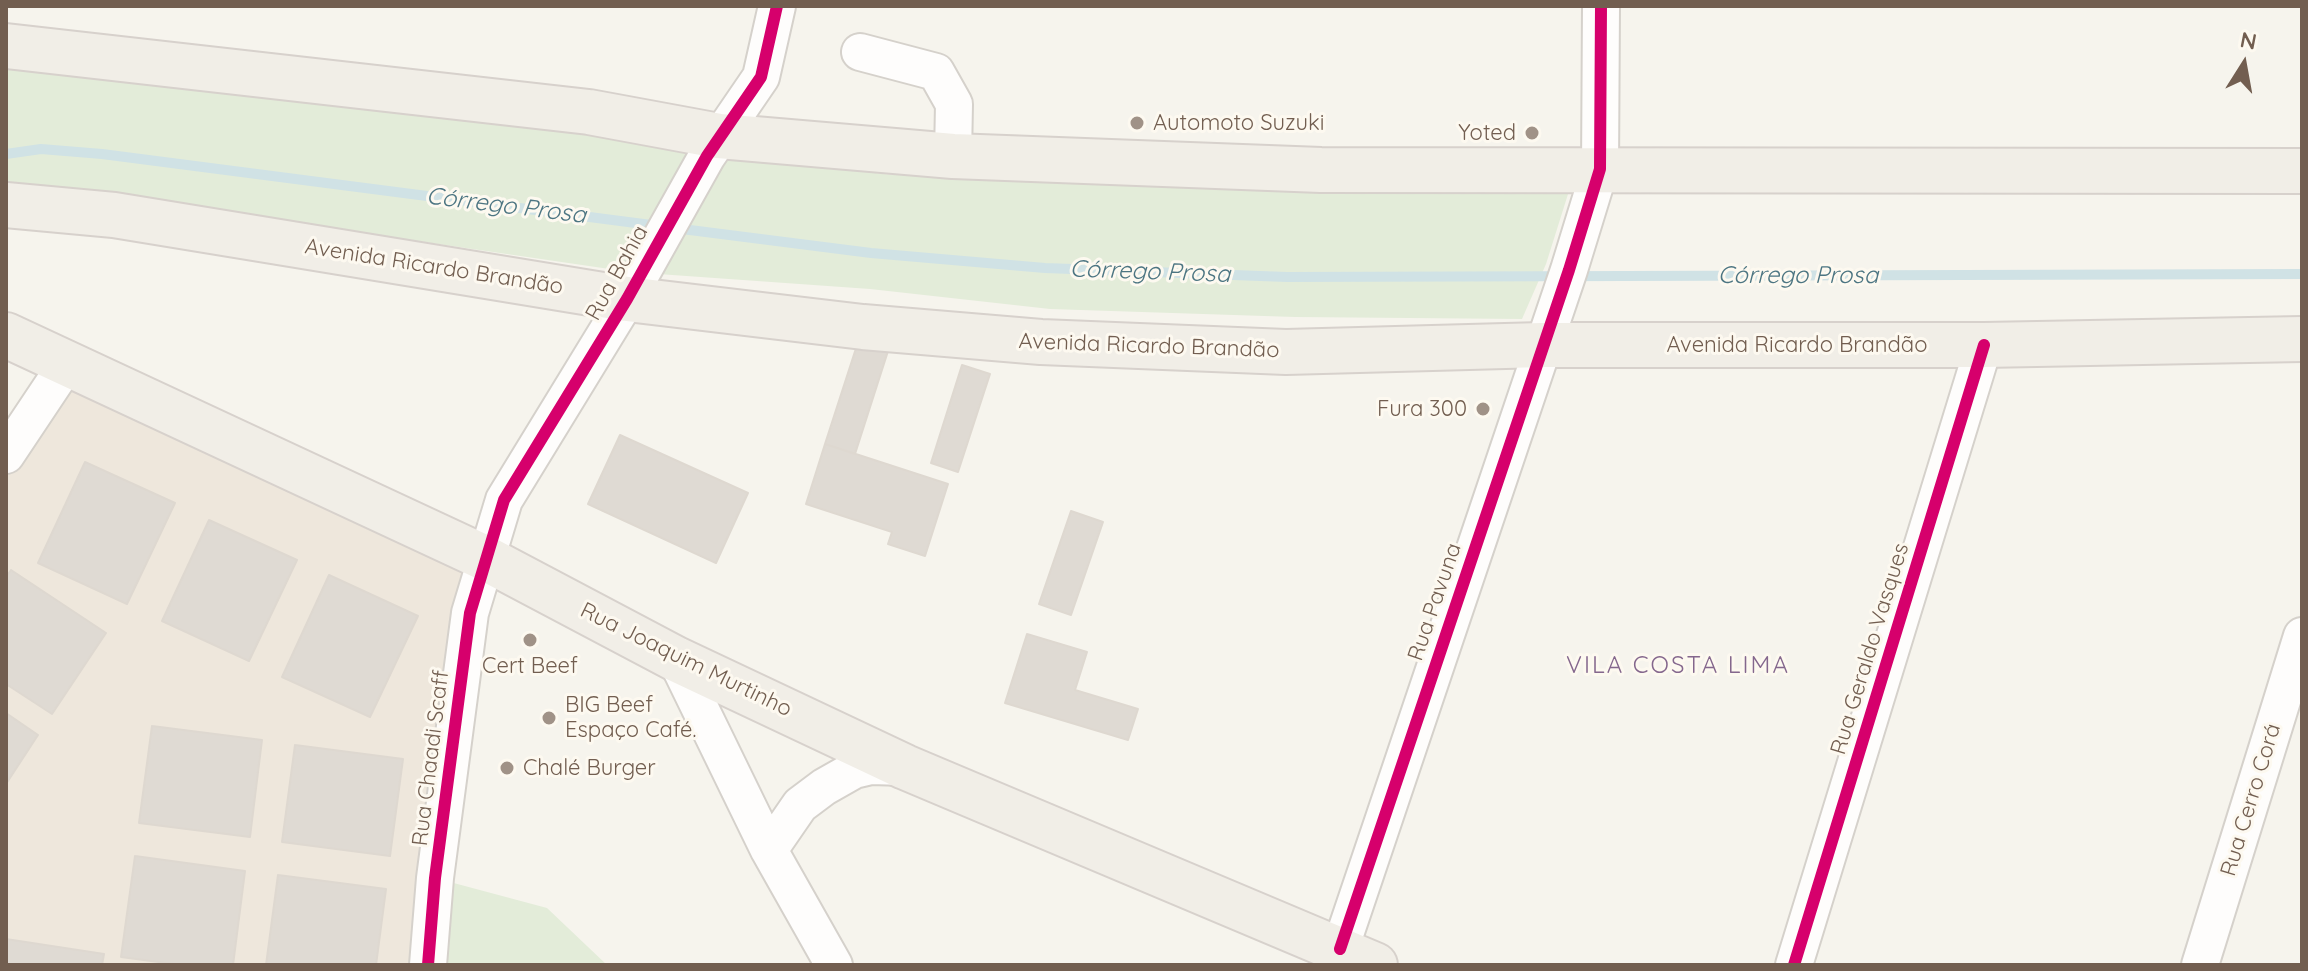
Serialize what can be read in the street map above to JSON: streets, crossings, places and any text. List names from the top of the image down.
{
  "streets": {
    "main road": ["Avenida Ricardo Brandão", "Rua Joaquim Murtinho"],
    "street": [
      "Rua Bahia",
      "Rua Pavuna",
      "Rua Geraldo Vasques",
      "Rua Chaadi Scaff",
      "Rua Cerro Corá"
    ]
  },
  "crossings": [
    ["Avenida Ricardo Brandão", "Rua Bahia"],
    ["Avenida Ricardo Brandão", "Rua Pavuna"],
    ["Avenida Ricardo Brandão", "Rua Geraldo Vasques"],
    ["Rua Bahia", "Rua Joaquim Murtinho"],
    ["Rua Bahia", "Rua Chaadi Scaff"],
    ["Rua Pavuna", "Rua Joaquim Murtinho"],
    ["Rua Joaquim Murtinho", "Rua Chaadi Scaff"]
  ],
  "districts": ["VILA COSTA LIMA"],
  "water": ["Córrego Prosa"],
  "places": [
    "Automoto Suzuki",
    "Yoted",
    "Fura 300",
    "Cert Beef",
    "BIG Beef Espaço Café.",
    "Chalé Burger"
  ],
  "north": "top"
}
